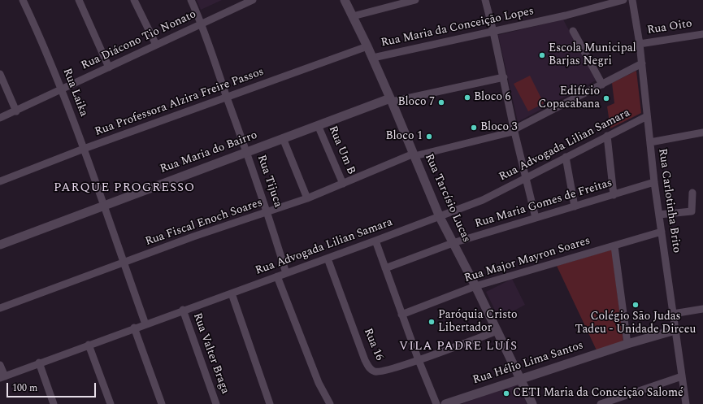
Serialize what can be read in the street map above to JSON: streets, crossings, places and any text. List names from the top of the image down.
{
  "streets": {
    "street": [
      "Rua Maria da Conceição Lopes",
      "Rua Oito",
      "Rua Diácono Tio Nonato",
      "Rua Laika",
      "Rua Professora Alzira Freire Passos",
      "Rua Advogada Lilian Samara",
      "Rua Um B",
      "Rua Maria do Bairro",
      "Rua Tijuca",
      "Rua Tarcísio Lucas",
      "Rua Carlotinha Brito",
      "Rua Maria Gomes de Freitas",
      "Rua Fiscal Enoch Soares",
      "Rua Major Mayron Soares",
      "Rua 16",
      "Rua Valter Braga",
      "Rua Hélio Lima Santos"
    ]
  },
  "crossings": [
    ["Rua Maria da Conceição Lopes", "Rua Tarcísio Lucas"],
    ["Rua Oito", "Rua Carlotinha Brito"],
    ["Rua Diácono Tio Nonato", "Rua Laika"],
    ["Rua Diácono Tio Nonato", "Rua Tijuca"],
    ["Rua Laika", "Rua Professora Alzira Freire Passos"],
    ["Rua Laika", "Rua Advogada Lilian Samara"],
    ["Rua Laika", "Rua Maria do Bairro"],
    ["Rua Laika", "Rua Fiscal Enoch Soares"],
    ["Rua Professora Alzira Freire Passos", "Rua Tijuca"],
    ["Rua Professora Alzira Freire Passos", "Rua Tarcísio Lucas"],
    ["Rua Advogada Lilian Samara", "Rua Tijuca"],
    ["Rua Advogada Lilian Samara", "Rua Tarcísio Lucas"],
    ["Rua Advogada Lilian Samara", "Rua Carlotinha Brito"],
    ["Rua Advogada Lilian Samara", "Rua 16"],
    ["Rua Advogada Lilian Samara", "Rua Valter Braga"],
    ["Rua Um B", "Rua Maria do Bairro"],
    ["Rua Um B", "Rua Fiscal Enoch Soares"],
    ["Rua Maria do Bairro", "Rua Tijuca"],
    ["Rua Maria do Bairro", "Rua Tarcísio Lucas"],
    ["Rua Tijuca", "Rua Fiscal Enoch Soares"],
    ["Rua Tarcísio Lucas", "Rua Maria Gomes de Freitas"],
    ["Rua Tarcísio Lucas", "Rua Fiscal Enoch Soares"],
    ["Rua Tarcísio Lucas", "Rua Major Mayron Soares"],
    ["Rua Tarcísio Lucas", "Rua 16"],
    ["Rua Tarcísio Lucas", "Rua Hélio Lima Santos"],
    ["Rua Carlotinha Brito", "Rua Maria Gomes de Freitas"],
    ["Rua Carlotinha Brito", "Rua Fiscal Enoch Soares"],
    ["Rua Carlotinha Brito", "Rua Major Mayron Soares"],
    ["Rua Carlotinha Brito", "Rua Hélio Lima Santos"]
  ],
  "districts": ["PARQUE PROGRESSO", "VILA PADRE LUÍS"],
  "places": [
    "Escola Municipal Barjas Negri",
    "Bloco 6",
    "Edifício Copacabana",
    "Bloco 7",
    "Bloco 3",
    "Bloco 1",
    "Colégio São Judas Tadeu - Unidade Dirceu",
    "Paróquia Cristo Libertador",
    "CETI Maria da Conceição Salomé"
  ],
  "scale_bar": "100 m"
}
